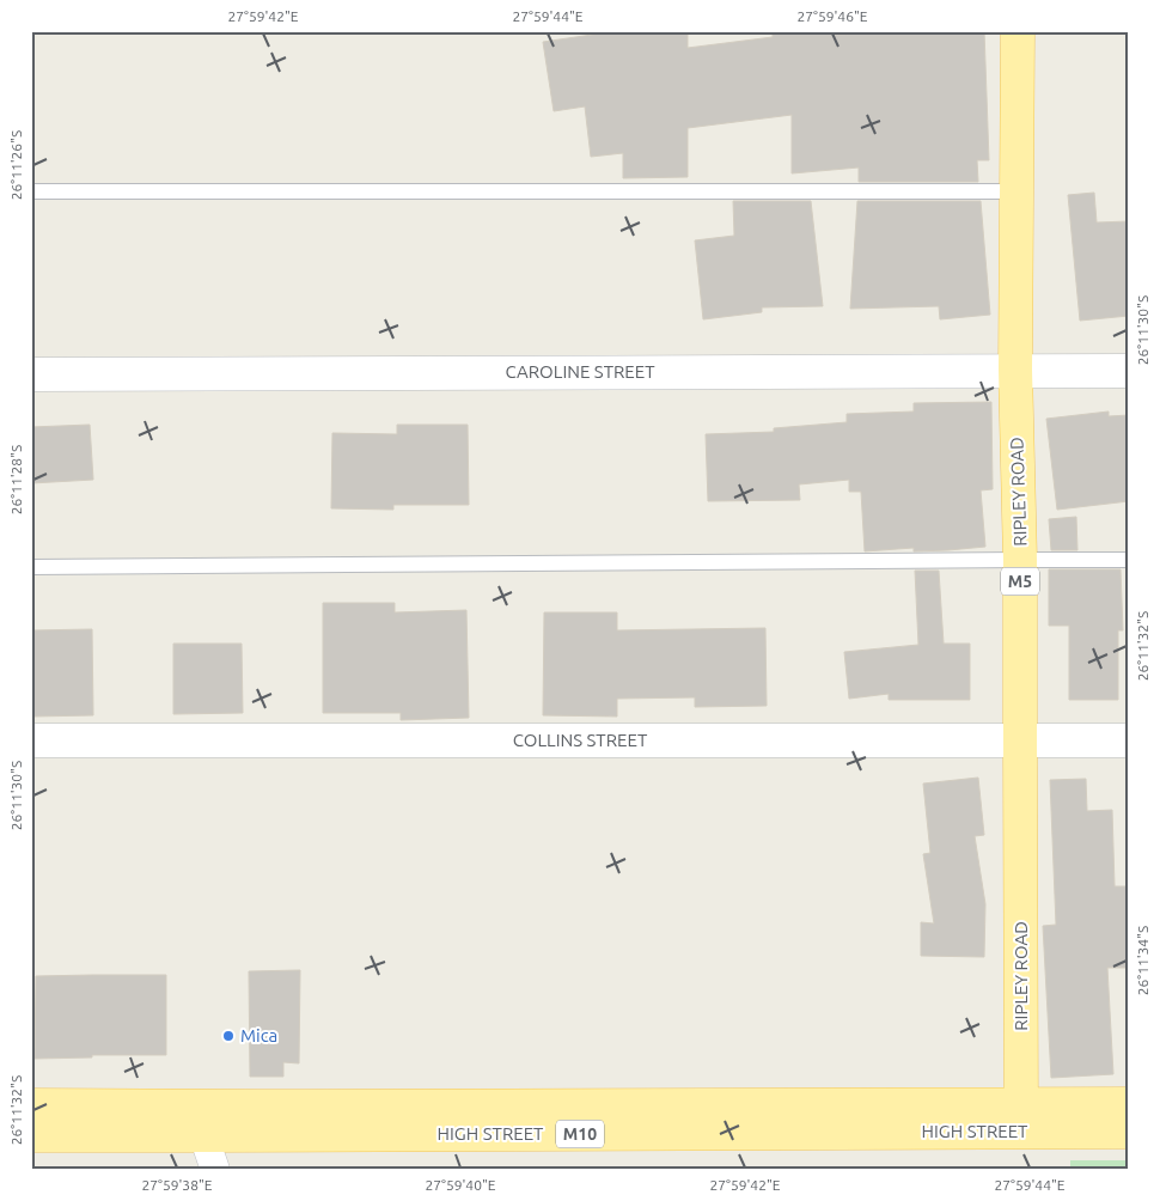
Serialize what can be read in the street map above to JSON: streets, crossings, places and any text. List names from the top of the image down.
{
  "streets": {
    "main road": [
      "RIPLEY ROAD",
      "M5",
      "HIGH STREET",
      "M10"
    ],
    "street": ["CAROLINE STREET", "COLLINS STREET"]
  },
  "crossings": [
    ["CAROLINE STREET", "RIPLEY ROAD"],
    ["RIPLEY ROAD", "COLLINS STREET"],
    ["RIPLEY ROAD", "HIGH STREET"]
  ],
  "places": ["Mica"],
  "coordinates": [
    "27°59'42\"E",
    "27°59'44\"E",
    "27°59'46\"E",
    "26°11'26\"S",
    "26°11'30\"S",
    "26°11'28\"S",
    "26°11'32\"S",
    "26°11'34\"S",
    "27°59'38\"E",
    "27°59'40\"E"
  ]
}
